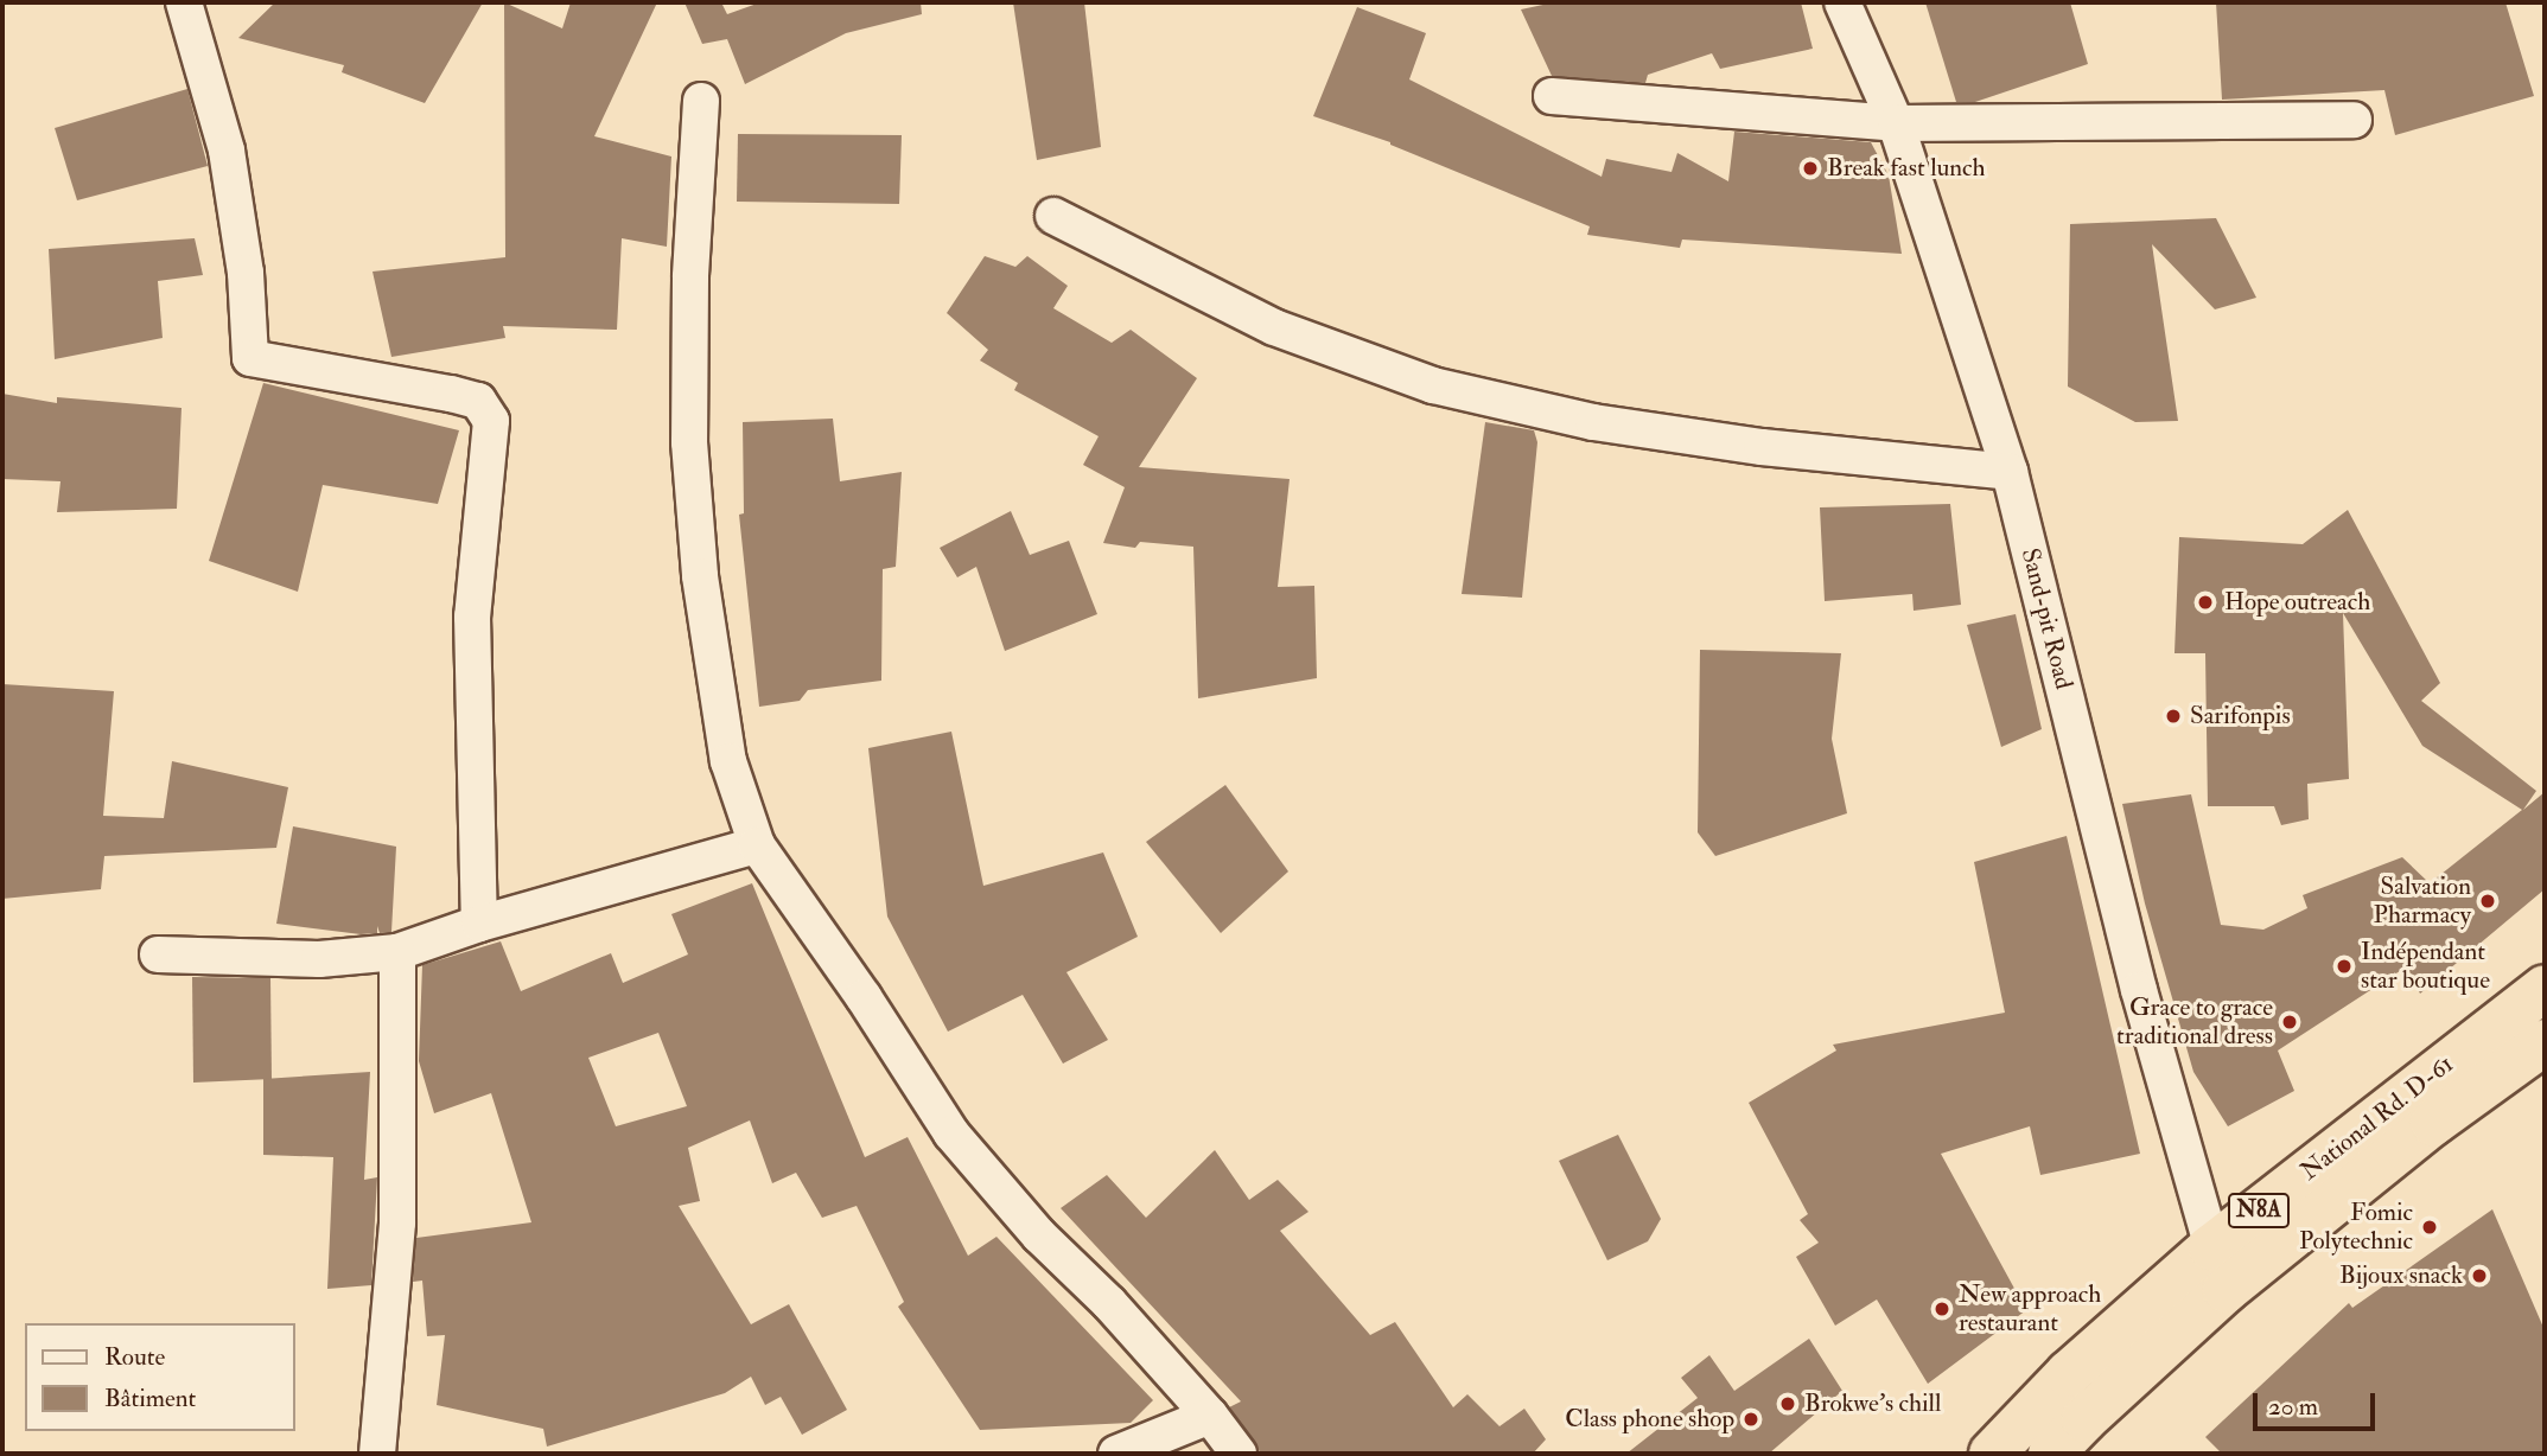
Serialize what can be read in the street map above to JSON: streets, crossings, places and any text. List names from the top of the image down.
{
  "streets": {
    "highway": ["National Rd. D-61", "N8A"],
    "street": ["Sand-pit Road"]
  },
  "crossings": [
    ["Sand-pit Road", "National Rd. D-61"]
  ],
  "places": [
    "Break fast lunch",
    "Hope outreach",
    "Sarifonpis",
    "Salvation Pharmacy",
    "Indépendant star boutique",
    "Grace to grace traditional dress",
    "Fomic Polytechnic",
    "Bijoux snack",
    "New approach restaurant",
    "Brokwe's chill",
    "Class phone shop"
  ],
  "legend": ["Route", "Bâtiment"],
  "scale_bar": "20 m"
}
